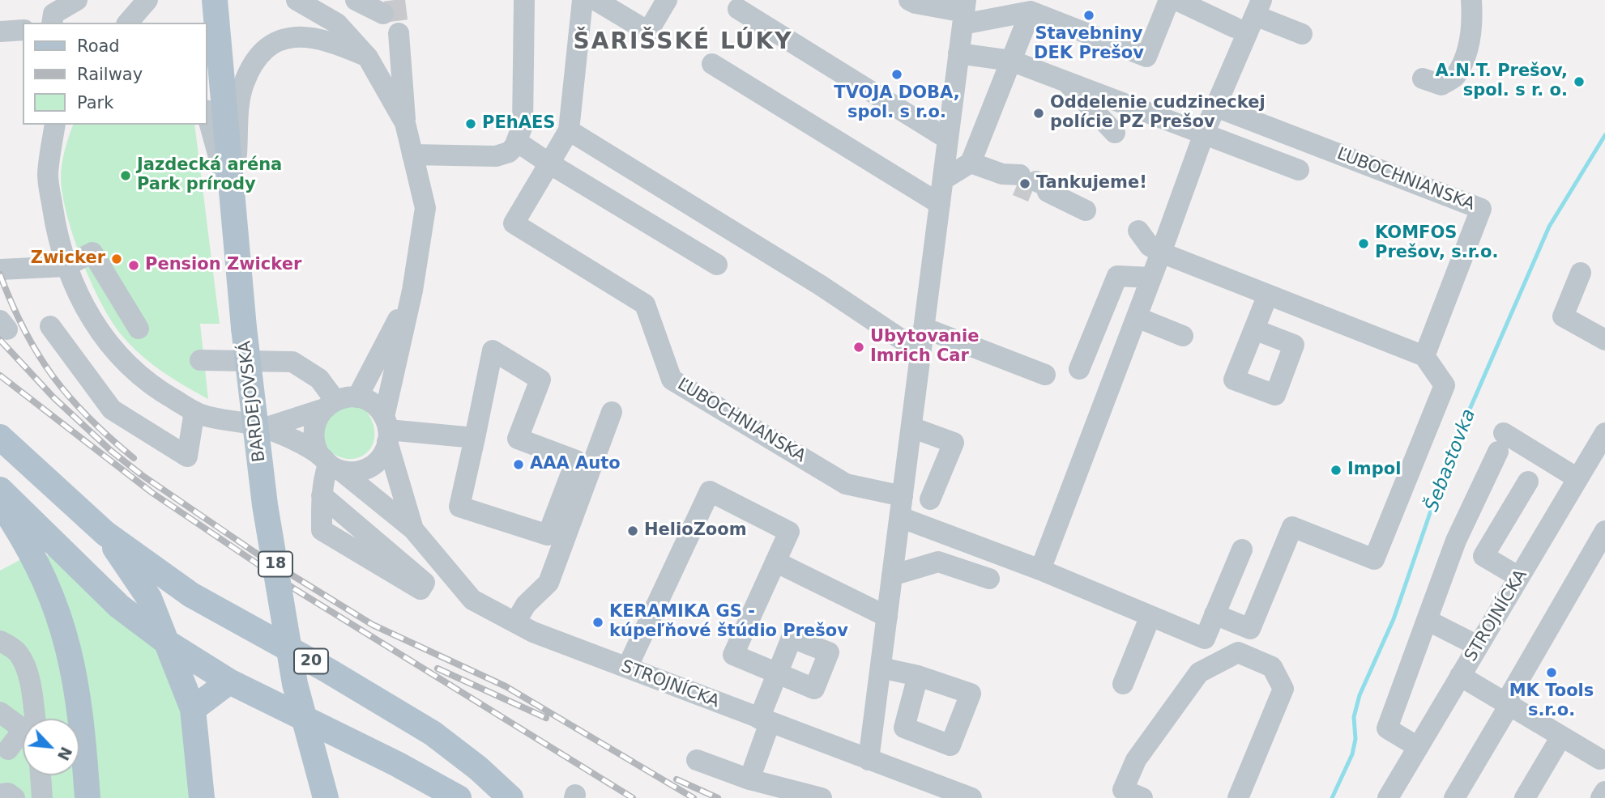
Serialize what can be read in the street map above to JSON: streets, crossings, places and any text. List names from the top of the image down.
{
  "streets": {
    "main road": ["BARDEJOVSKÁ", "18", "20"],
    "street": ["ĽUBOCHNIANSKA", "STROJNÍCKA"]
  },
  "districts": ["ŠARIŠSKÉ LÚKY"],
  "water": ["Šebastovka"],
  "places": [
    "Stavebniny DEK Prešov",
    "TVOJA DOBA, spol. s r.o.",
    "A.N.T. Prešov, spol. s r. o.",
    "Oddelenie cudzineckej polície PZ Prešov",
    "PEhAES",
    "Jazdecká aréna Park prírody",
    "Tankujeme!",
    "KOMFOS Prešov, s.r.o.",
    "Zwicker",
    "Pension Zwicker",
    "Ubytovanie Imrich Car",
    "AAA Auto",
    "Impol",
    "HelioZoom",
    "KERAMIKA GS - kúpeľňové štúdio Prešov",
    "MK Tools s.r.o."
  ],
  "legend": ["Road", "Railway", "Park"],
  "north": "bottom right"
}
